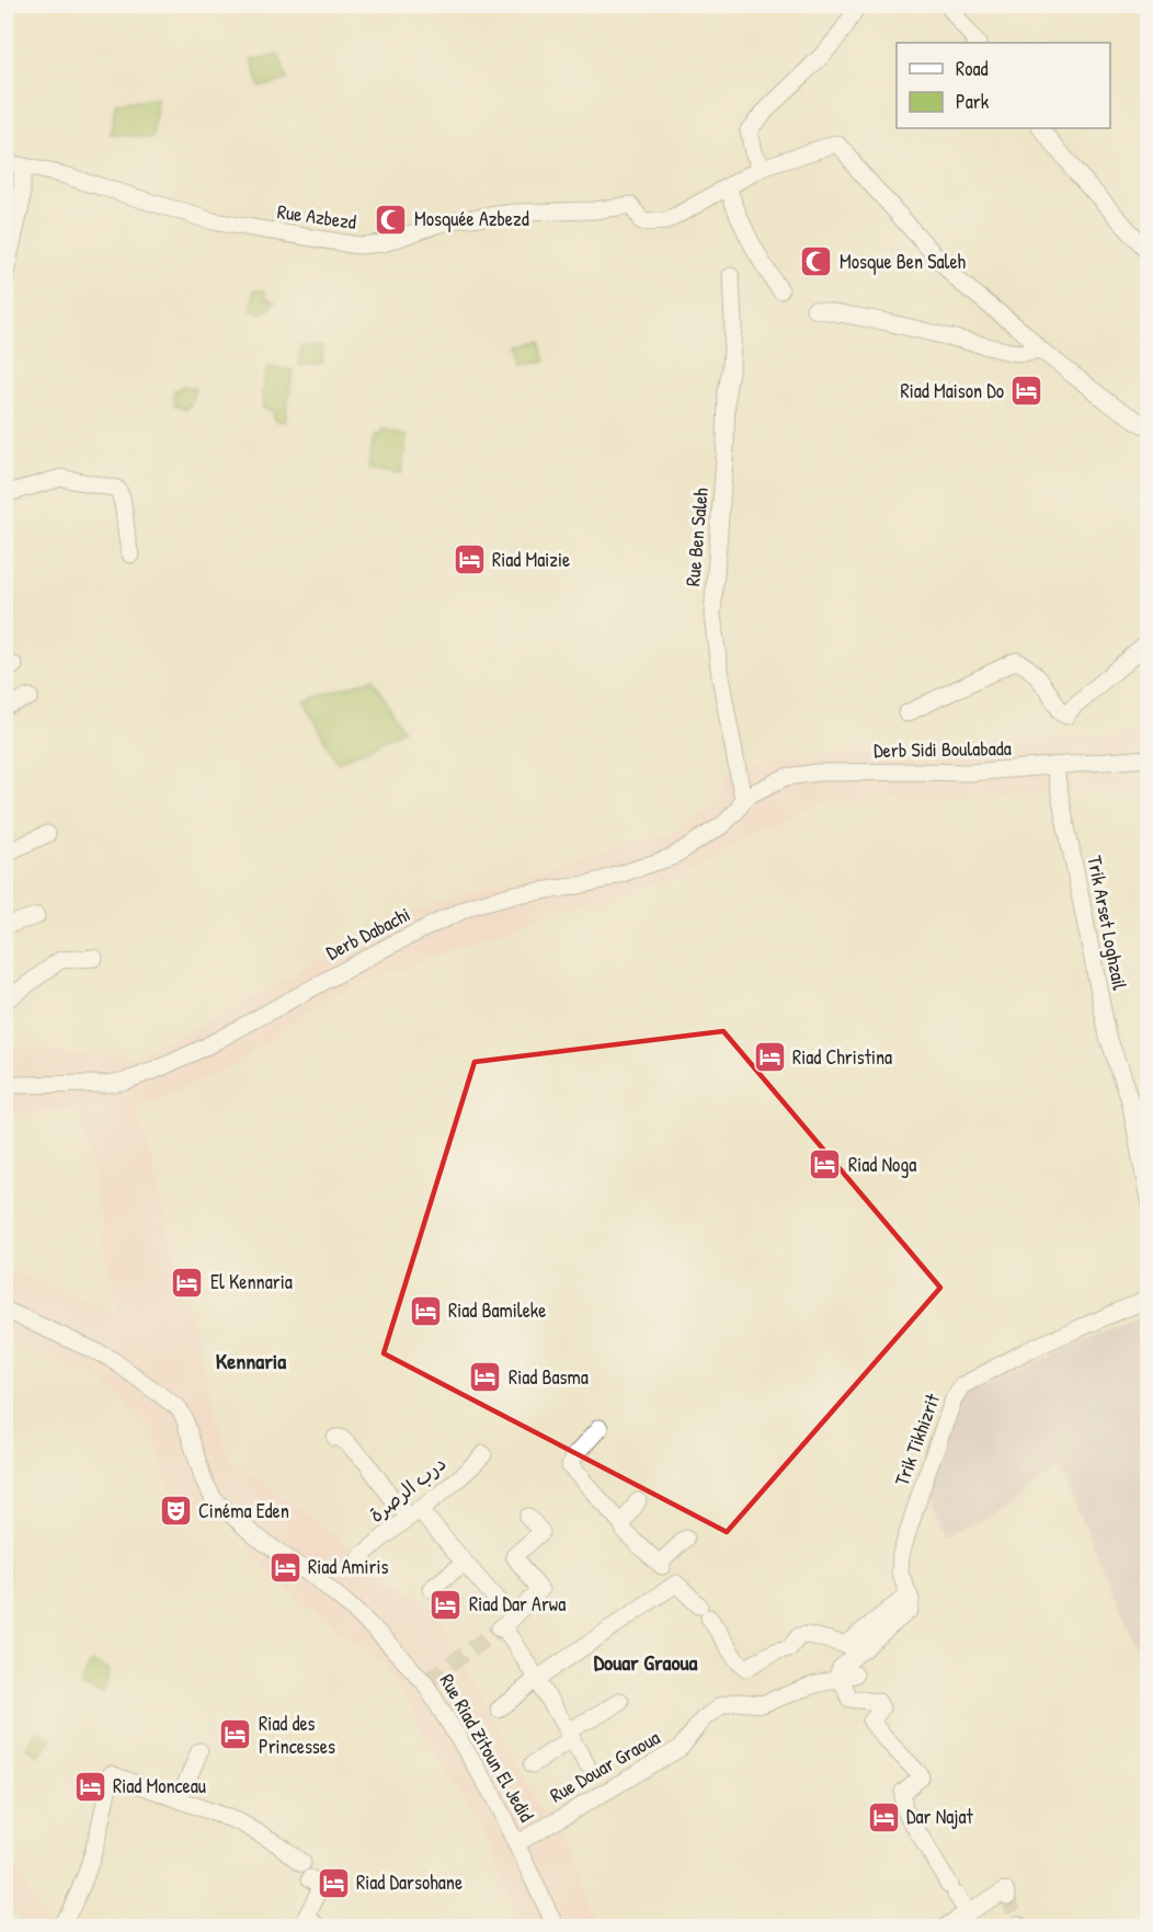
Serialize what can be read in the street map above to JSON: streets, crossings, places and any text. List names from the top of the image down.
{
  "streets": {
    "street": [
      "Rue Azbezd",
      "Rue Ben Saleh",
      "Derb Sidi Boulabada",
      "Trik Arset Loghzail",
      "Derb Dabachi",
      "Trik Tikhizrit",
      "درب الرصرة",
      "Rue Riad Zitoun El Jedid",
      "Rue Douar Graoua"
    ]
  },
  "crossings": [
    ["Rue Ben Saleh", "Derb Sidi Boulabada"],
    ["Rue Ben Saleh", "Derb Dabachi"],
    ["Derb Sidi Boulabada", "Trik Arset Loghzail"],
    ["Derb Sidi Boulabada", "Derb Dabachi"],
    ["Rue Riad Zitoun El Jedid", "Rue Douar Graoua"]
  ],
  "districts": ["Kennaria", "Douar Graoua"],
  "places": {
    "mosque": ["Mosquée Azbezd", "Mosque Ben Saleh"],
    "hotel": [
      "Riad Maison Do",
      "Riad Maizie",
      "Riad Christina",
      "Riad Noga",
      "El Kennaria",
      "Riad Bamileke",
      "Riad Basma",
      "Riad Amiris",
      "Riad Dar Arwa",
      "Riad des Princesses",
      "Riad Monceau",
      "Dar Najat",
      "Riad Darsohane"
    ],
    "theatre": ["Cinéma Eden"]
  },
  "legend": ["Road", "Park"]
}
